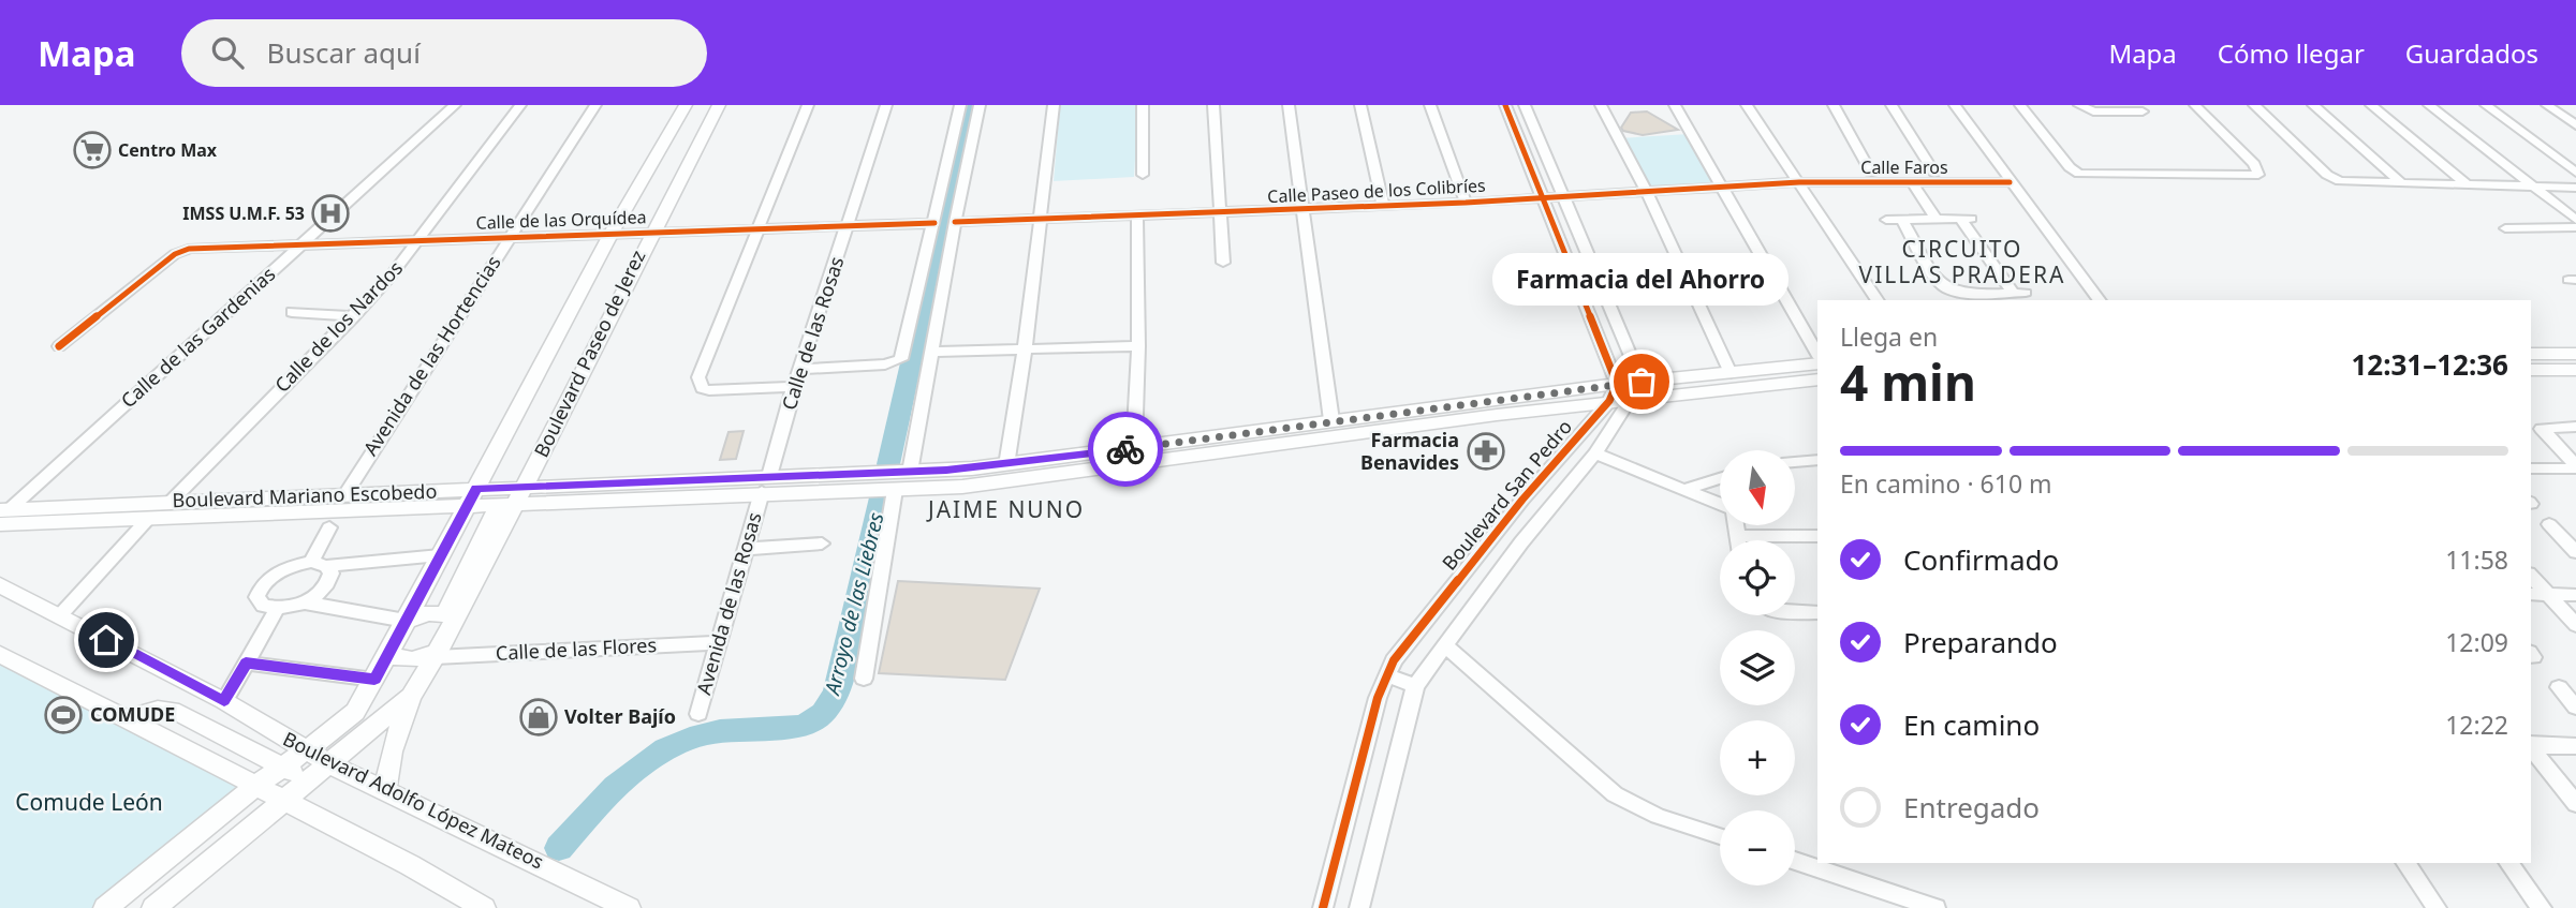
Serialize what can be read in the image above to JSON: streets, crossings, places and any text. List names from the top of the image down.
{
  "streets": {
    "main road": ["Boulevard Paseo de Jerez", "Boulevard Mariano Escobedo", "Boulevard Adolfo López Mateos"],
    "street": [
      "Calle Faros",
      "Calle Paseo de los Colibríes",
      "Calle de las Orquídea",
      "Calle de los Nardos",
      "Calle de las Rosas",
      "Calle de las Gardenias",
      "Avenida de las Hortencias",
      "Boulevard San Pedro",
      "Avenida de las Rosas",
      "Calle de las Flores"
    ]
  },
  "crossings": [
    ["Calle Faros", "Calle Paseo de los Colibríes"],
    ["Calle de las Orquídea", "Calle de los Nardos"],
    ["Calle de las Orquídea", "Calle de las Rosas"],
    ["Calle de las Orquídea", "Calle de las Gardenias"],
    ["Calle de las Orquídea", "Boulevard Paseo de Jerez"],
    ["Calle de las Orquídea", "Avenida de las Hortencias"],
    ["Calle de los Nardos", "Boulevard Mariano Escobedo"],
    ["Calle de las Rosas", "Boulevard Mariano Escobedo"],
    ["Calle de las Rosas", "Avenida de las Rosas"],
    ["Calle de las Gardenias", "Boulevard Mariano Escobedo"],
    ["Boulevard Paseo de Jerez", "Boulevard Mariano Escobedo"],
    ["Boulevard Paseo de Jerez", "Calle de las Flores"],
    ["Boulevard Paseo de Jerez", "Boulevard Adolfo López Mateos"],
    ["Avenida de las Hortencias", "Boulevard Mariano Escobedo"],
    ["Boulevard San Pedro", "Boulevard Mariano Escobedo"],
    ["Boulevard Mariano Escobedo", "Avenida de las Rosas"],
    ["Avenida de las Rosas", "Calle de las Flores"]
  ],
  "districts": ["CIRCUITO VILLAS PRADERA", "JAIME NUNO"],
  "water": ["Arroyo de las Liebres"],
  "parks": ["Comude León"],
  "places": {
    "supermarket": ["Centro Max"],
    "hospital": ["IMSS U.M.F. 53"],
    "other": ["Farmacia del Ahorro"],
    "pharmacy": ["Farmacia Benavides"],
    "sports": ["COMUDE"],
    "shop": ["Volter Bajío"]
  },
  "north": "bottom",
  "page": {
    "header": "Mapa",
    "search": "Buscar aquí",
    "nav": ["Mapa", "Cómo llegar", "Guardados"],
    "bubble": "Farmacia del Ahorro",
    "heading": ["4 min", "Llega en", "12:31–12:36"],
    "bar": "En camino · 610 m",
    "map_buttons": ["+", "−"],
    "list": [
      ["Confirmado", "11:58"],
      ["Preparando", "12:09"],
      ["En camino", "12:22"],
      "Entregado"
    ]
  }
}
